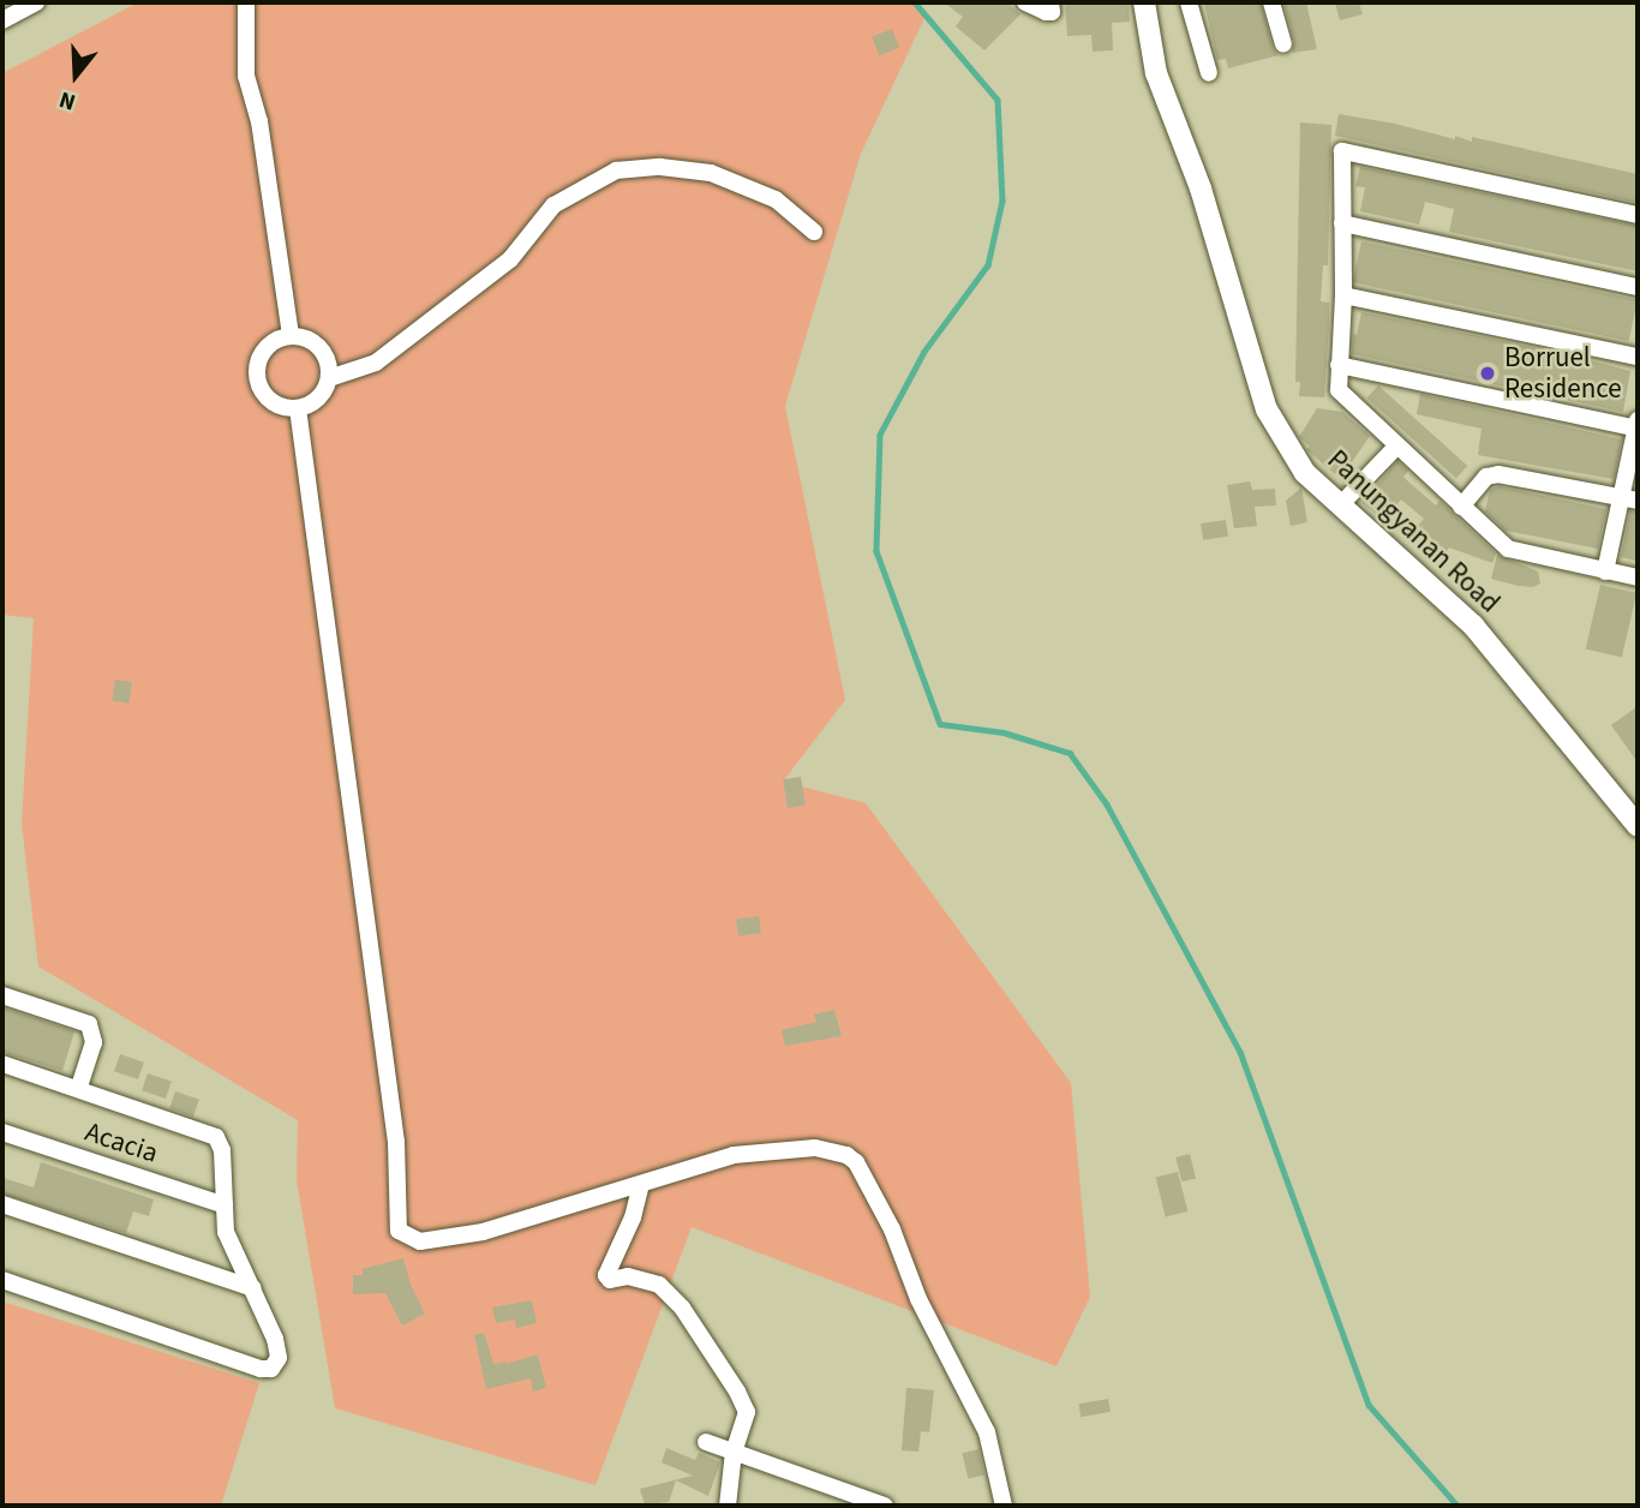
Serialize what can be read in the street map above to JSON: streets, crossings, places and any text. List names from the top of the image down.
{
  "streets": {
    "street": ["Panungyanan Road", "Acacia"]
  },
  "places": ["Borruel Residence"],
  "north": "bottom"
}
